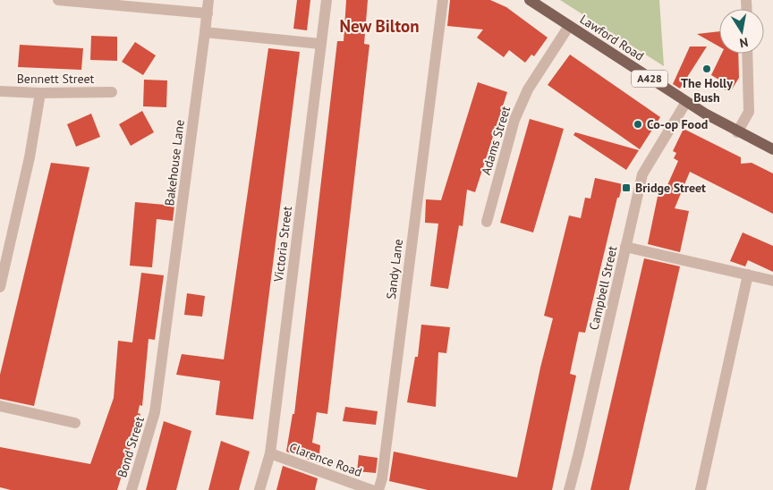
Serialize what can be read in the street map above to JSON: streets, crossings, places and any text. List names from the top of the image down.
{
  "streets": {
    "main road": ["Lawford Road", "A428"],
    "street": [
      "Bennett Street",
      "Adams Street",
      "Bakehouse Lane",
      "Victoria Street",
      "Sandy Lane",
      "Campbell Street",
      "Bond Street",
      "Clarence Road"
    ]
  },
  "crossings": [
    ["Lawford Road", "Adams Street"],
    ["Lawford Road", "Campbell Street"],
    ["Bakehouse Lane", "Bond Street"],
    ["Victoria Street", "Clarence Road"]
  ],
  "districts": ["New Bilton"],
  "places": {
    "other": ["The Holly Bush", "Co-op Food"],
    "transit": ["Bridge Street"]
  },
  "north": "bottom"
}
